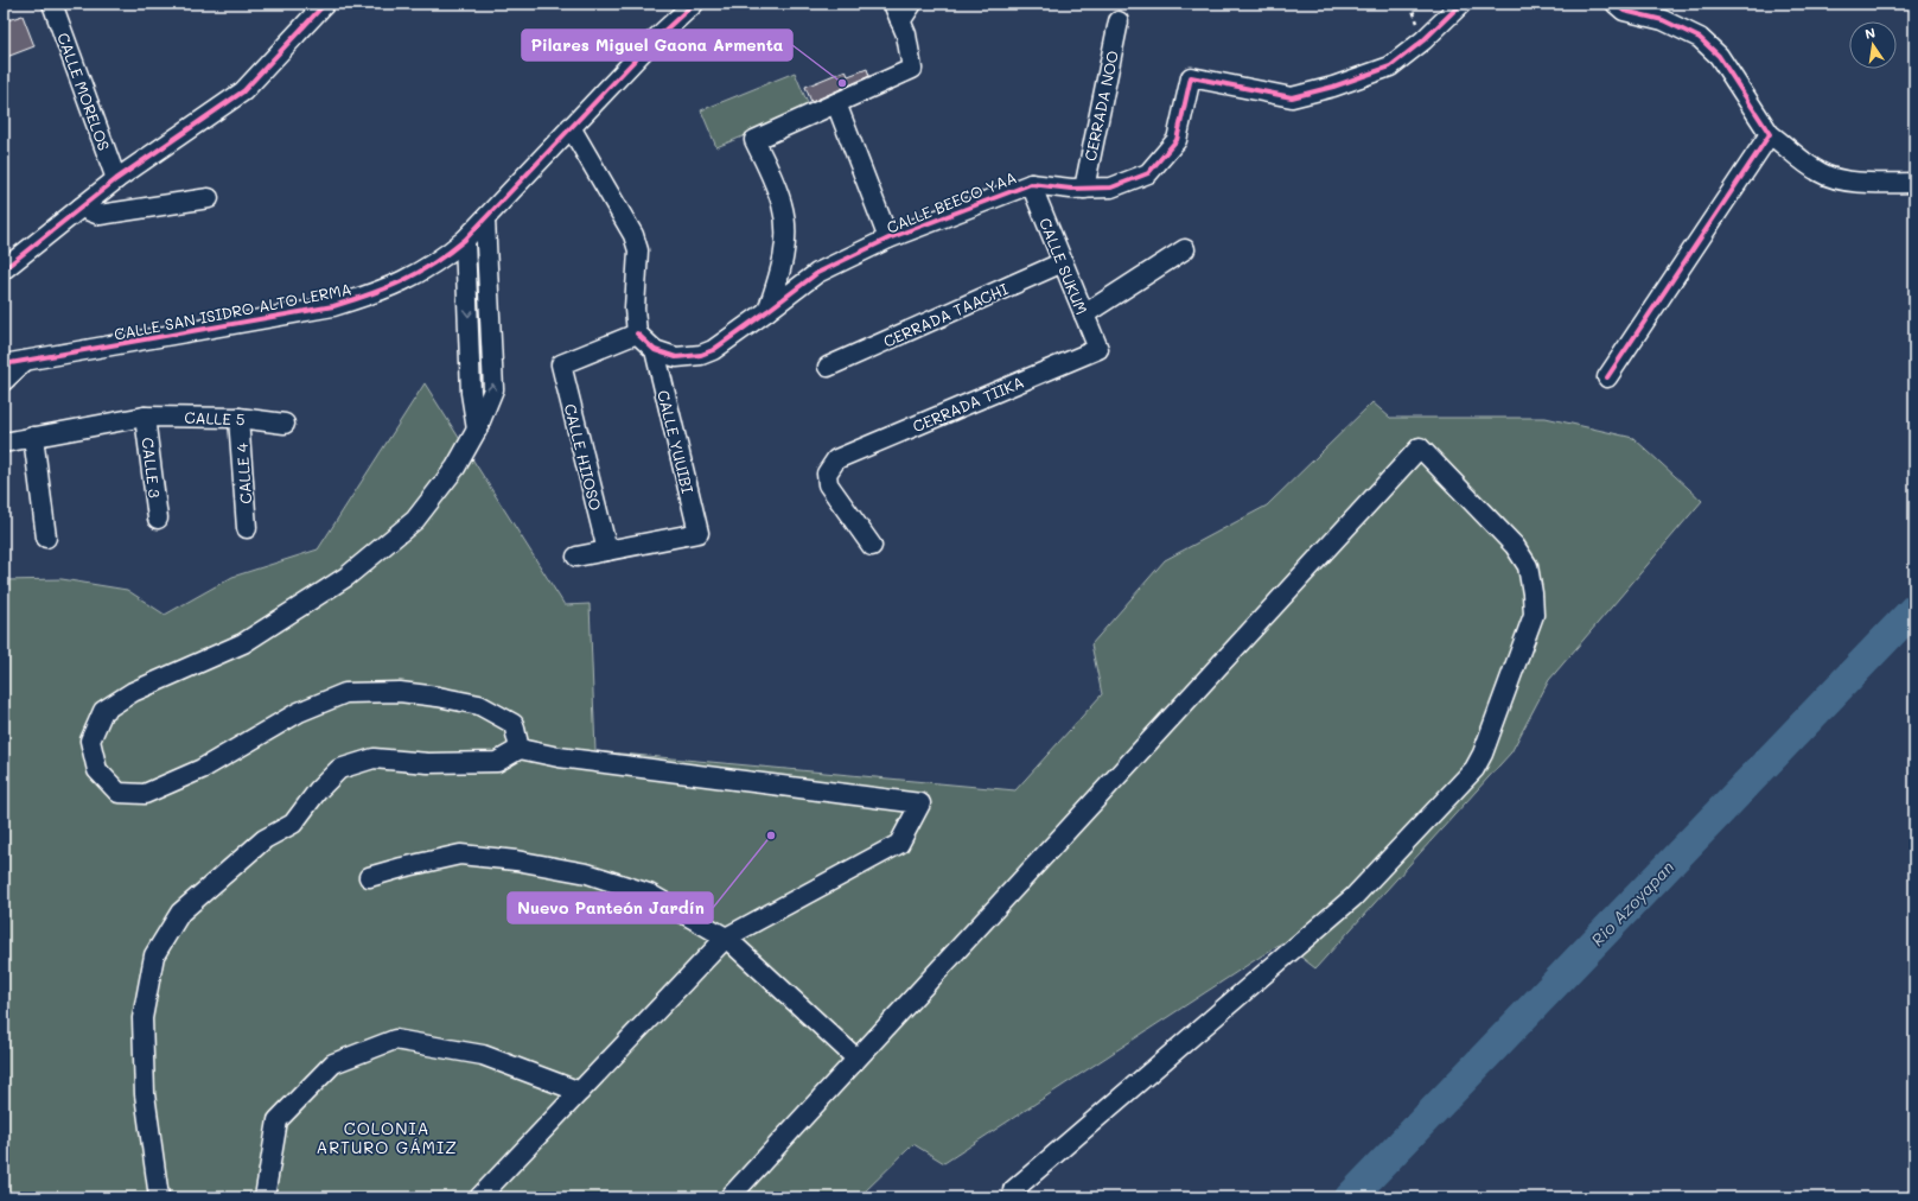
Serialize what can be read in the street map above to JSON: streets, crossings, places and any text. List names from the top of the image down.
{
  "streets": {
    "street": [
      "CALLE MORELOS",
      "CERRADA NOO",
      "CALLE BEECO YAA",
      "CALLE SUKUM",
      "CALLE SAN ISIDRO ALTO LERMA",
      "CERRADA TAACHI",
      "CERRADA TIIKA",
      "CALLE 5",
      "CALLE YUUIBI",
      "CALLE HIIOSO",
      "CALLE 3",
      "CALLE 4"
    ]
  },
  "crossings": [
    ["CALLE BEECO YAA", "CALLE SUKUM"],
    ["CALLE BEECO YAA", "CALLE YUUIBI"],
    ["CALLE BEECO YAA", "CALLE HIIOSO"],
    ["CALLE SUKUM", "CERRADA TAACHI"],
    ["CALLE SUKUM", "CERRADA TIIKA"],
    ["CALLE 5", "CALLE 3"],
    ["CALLE 5", "CALLE 4"],
    ["CALLE YUUIBI", "CALLE HIIOSO"]
  ],
  "districts": ["COLONIA ARTURO GÁMIZ"],
  "water": ["Rio Azoyapan"],
  "places": ["Pilares Miguel Gaona Armenta", "Nuevo Panteón Jardín"],
  "north": "top"
}
